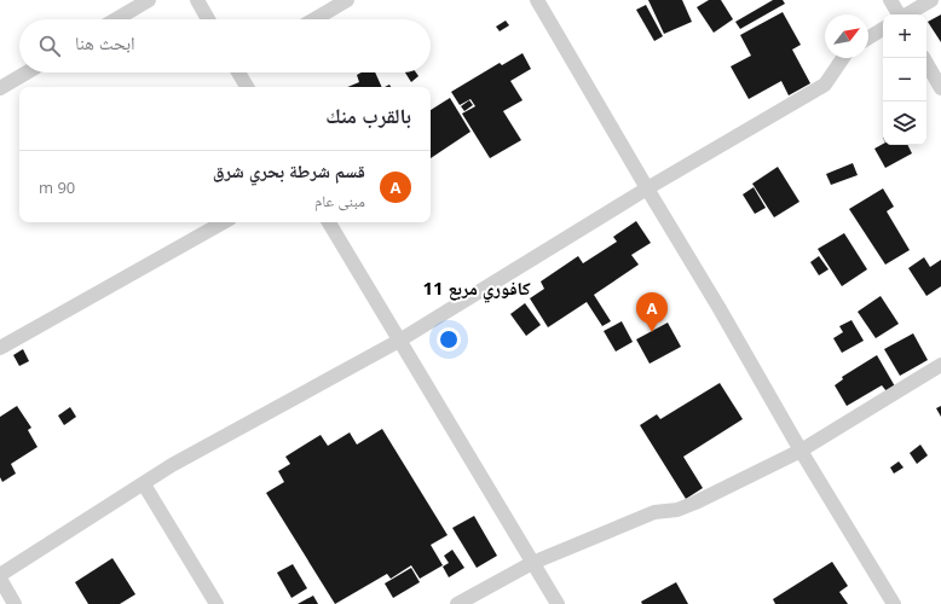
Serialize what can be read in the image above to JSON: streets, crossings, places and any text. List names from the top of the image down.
{
  "districts": ["كافوري مربع 11"],
  "north": "top right",
  "page": {
    "map_buttons": ["+", "−"],
    "search": "ابحث هنا",
    "heading": "بالقرب منك",
    "list": [
      {
        "mark": "A",
        "name": "قسم شرطة بحري شرق",
        "note": "مبنى عام",
        "value": "90 m"
      }
    ],
    "pins": "A"
  }
}
